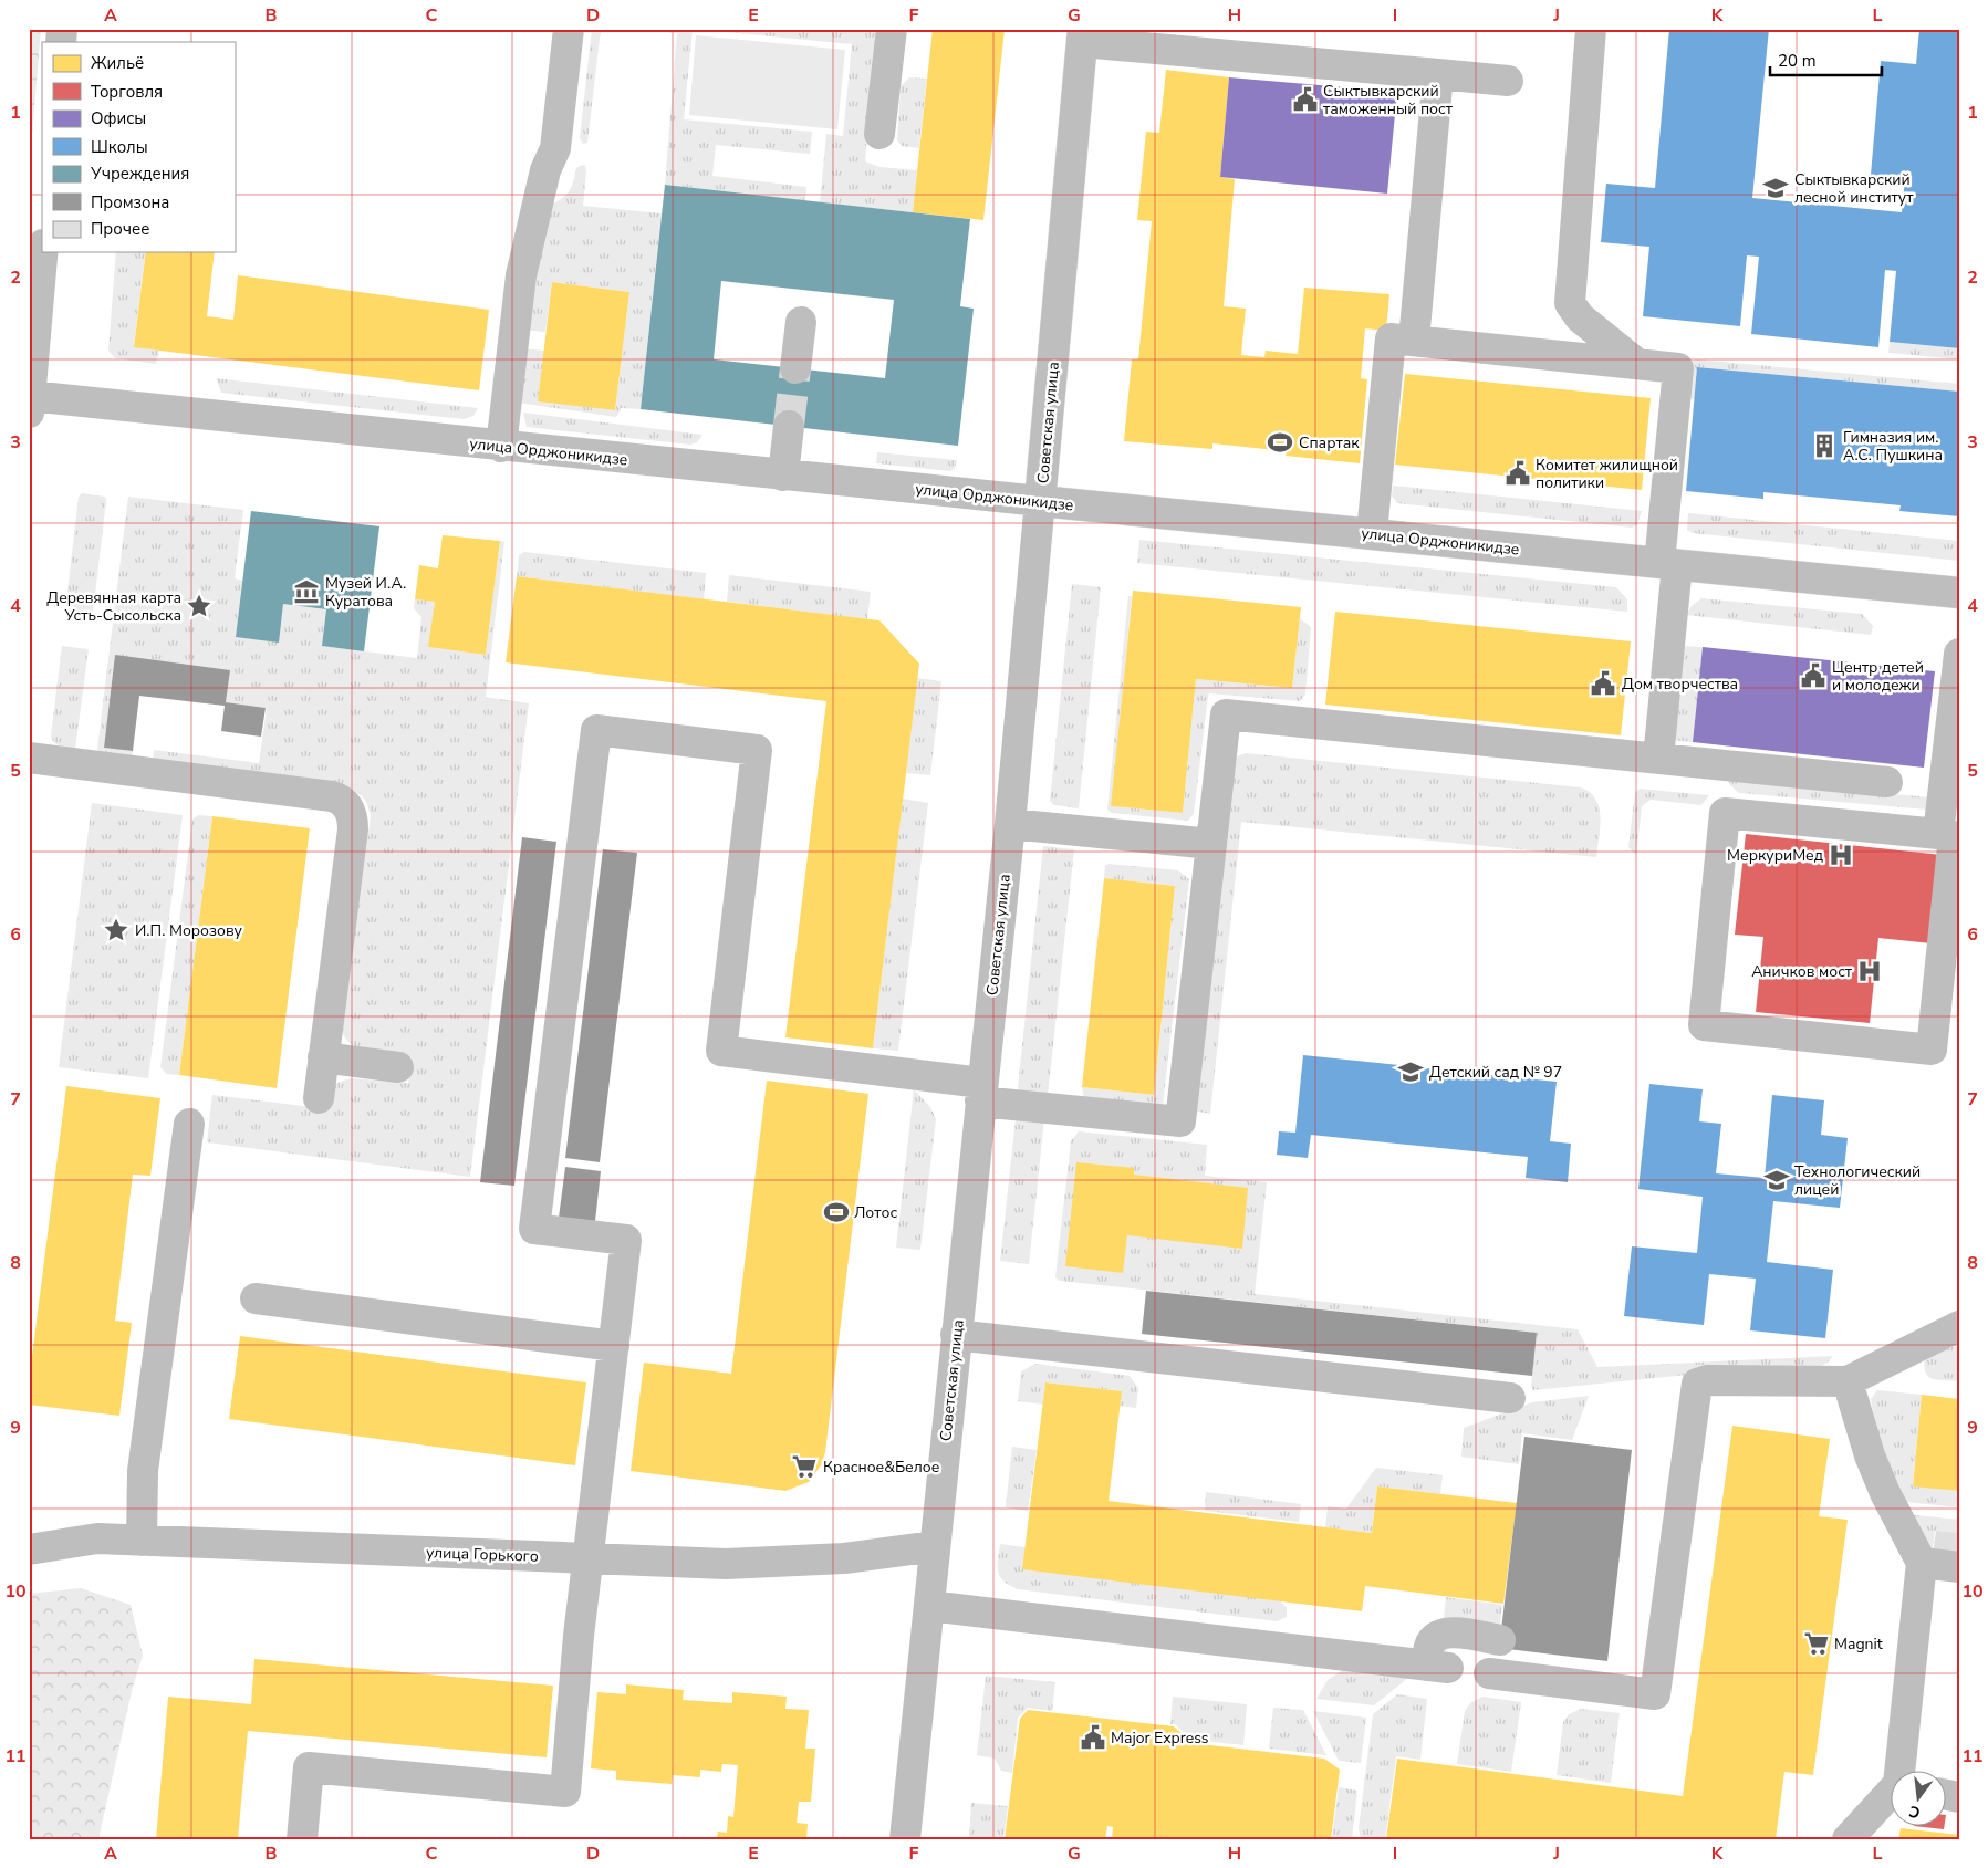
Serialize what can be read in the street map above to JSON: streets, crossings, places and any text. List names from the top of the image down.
{
  "streets": {
    "street": ["Советская улица", "улица Орджоникидзе", "улица Горького"]
  },
  "crossings": [
    ["Советская улица", "улица Орджоникидзе"],
    ["Советская улица", "улица Горького"]
  ],
  "places": {
    "public building": [
      "Сыктывкарский таможенный пост",
      "Комитет жилищной политики",
      "Центр детей и молодежи",
      "Дом творчества",
      "Major Express"
    ],
    "school or university": ["Сыктывкарский лесной институт", "Детский сад № 97", "Технологический лицей"],
    "sports": ["Спартак", "Лотос"],
    "building": ["Гимназия им. А.С. Пушкина"],
    "museum": ["Музей И.А. Куратова"],
    "place": ["Деревянная карта Усть-Сысольска", "И.П. Морозову"],
    "hospital": ["МеркуриМед", "Аничков мост"],
    "supermarket": ["Красное&Белое", "Magnit"]
  },
  "legend": [
    "Жильё",
    "Торговля",
    "Офисы",
    "Школы",
    "Учреждения",
    "Промзона",
    "Прочее"
  ],
  "scale_bar": "20 m",
  "north": "bottom",
  "grid": {
    "columns": [
      "A",
      "B",
      "C",
      "D",
      "E",
      "F",
      "G",
      "H",
      "I",
      "J",
      "K",
      "L"
    ],
    "rows": [
      "1",
      "2",
      "3",
      "4",
      "5",
      "6",
      "7",
      "8",
      "9",
      "10",
      "11"
    ]
  }
}
